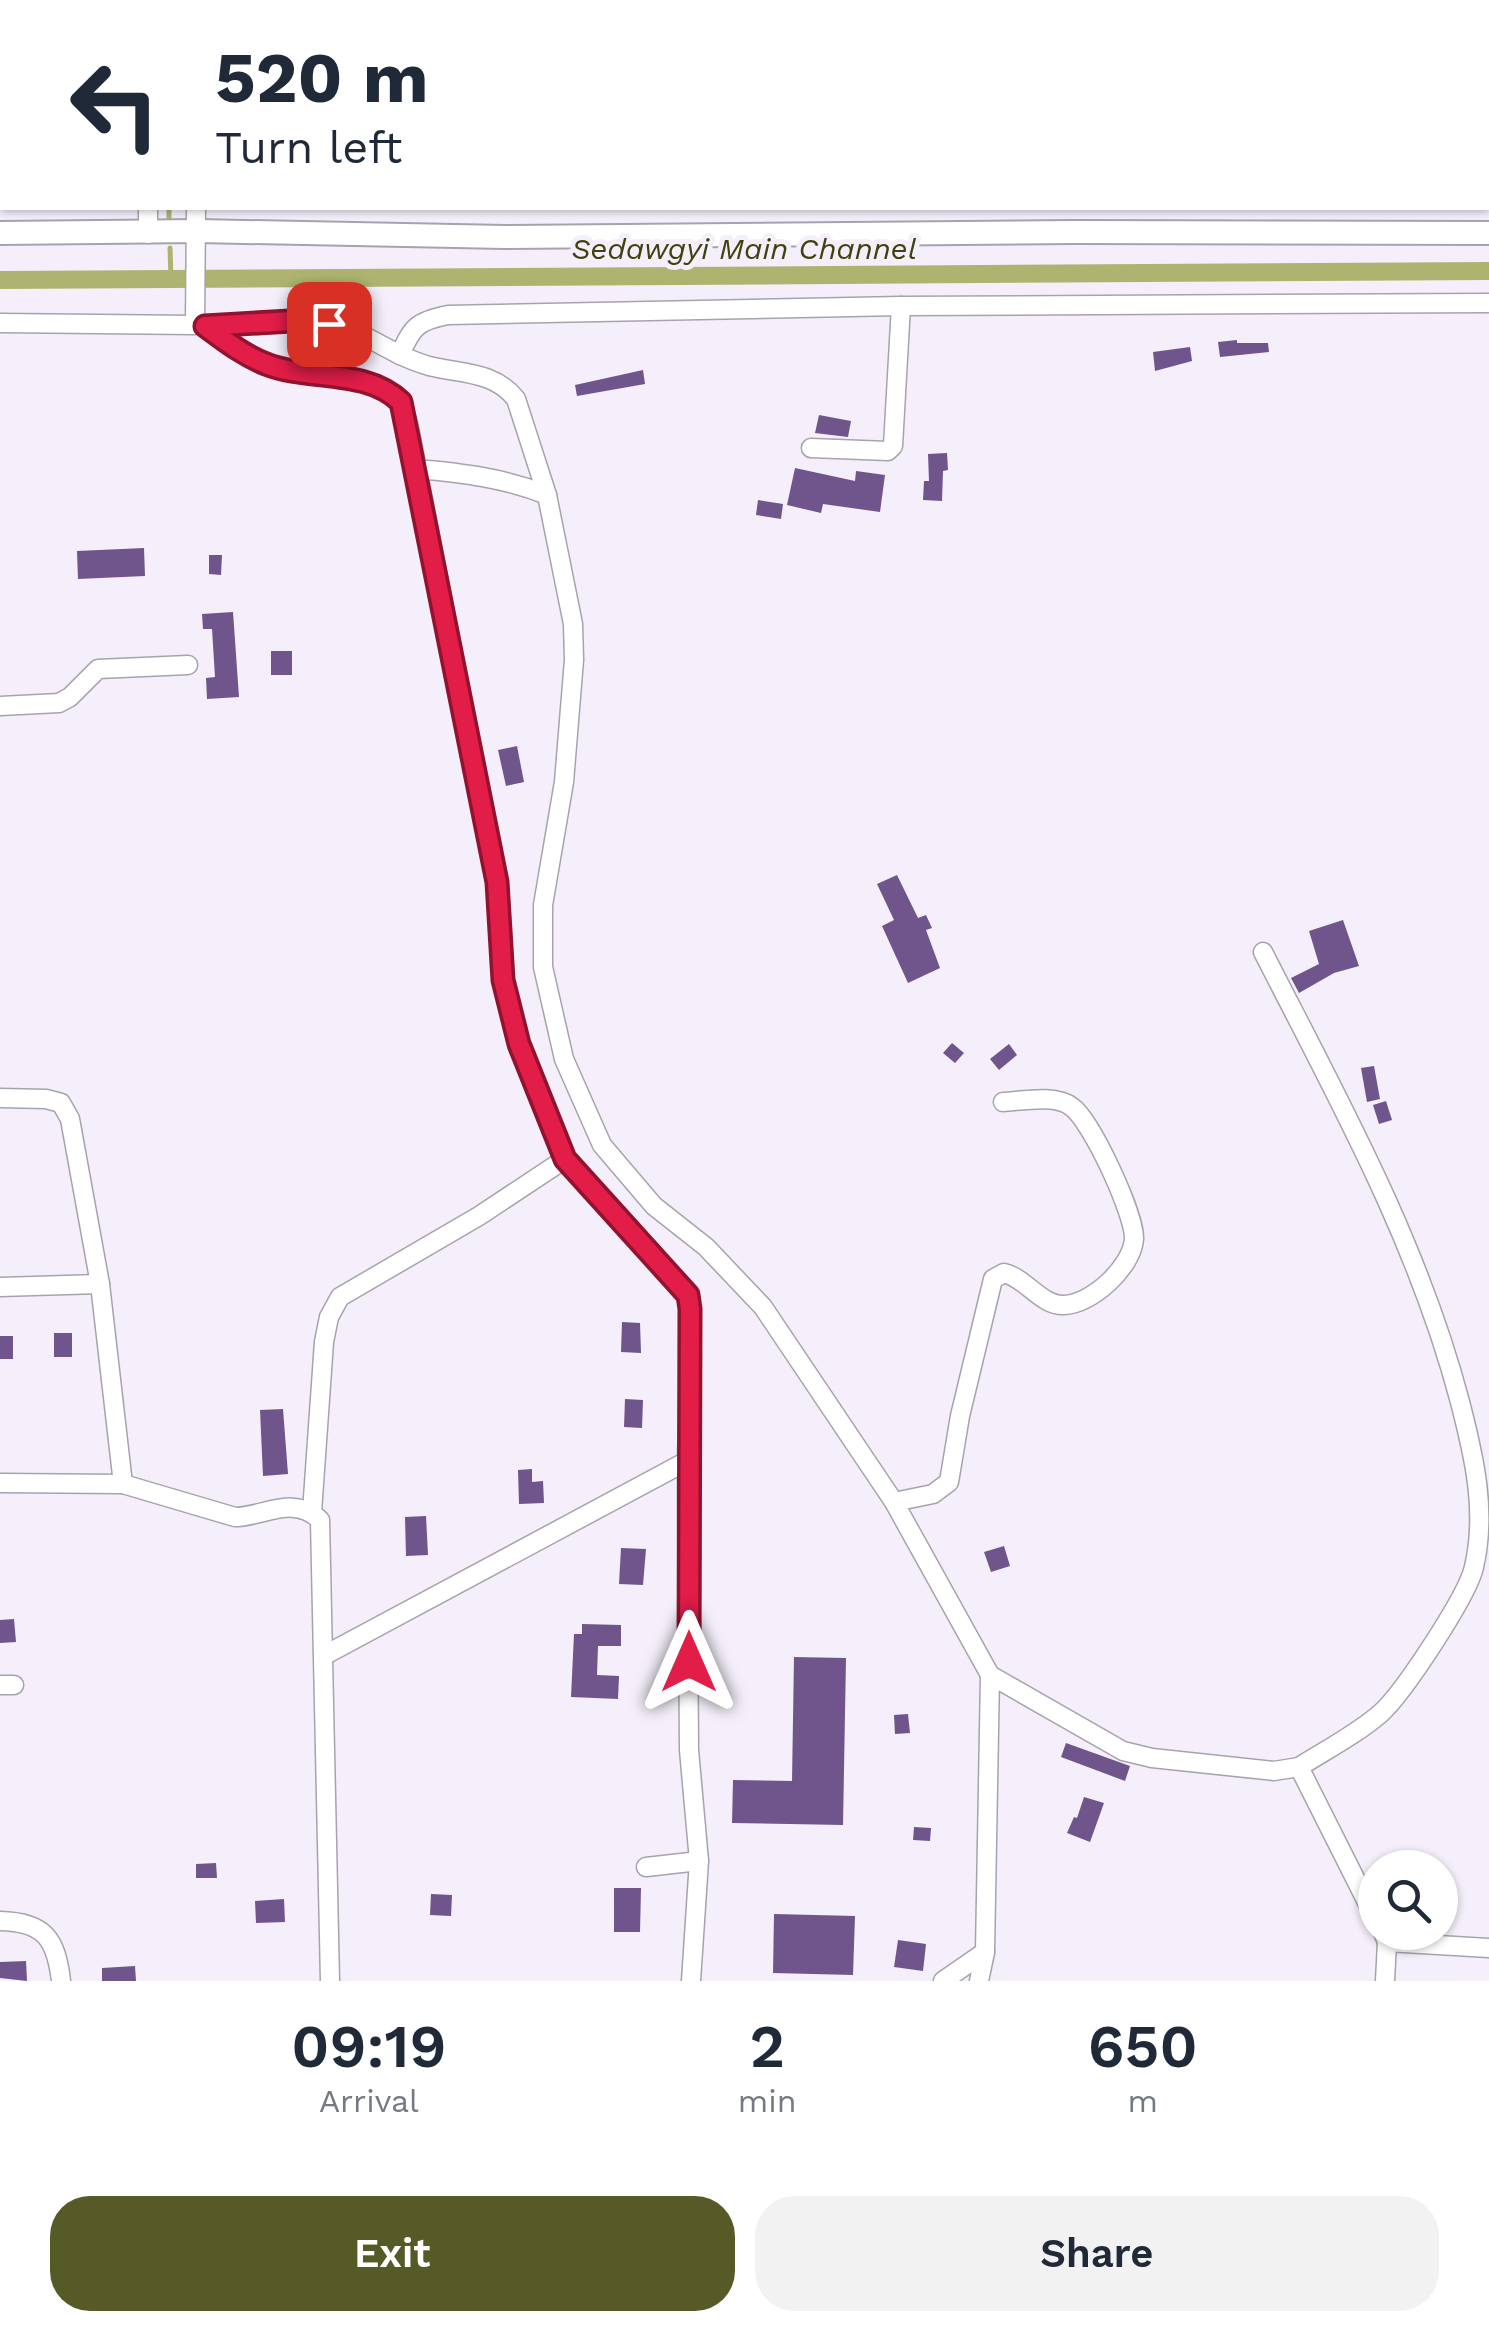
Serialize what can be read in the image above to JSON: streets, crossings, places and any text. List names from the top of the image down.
{
  "water": ["Sedawgyi Main Channel"],
  "page": {
    "turn": ["520 m", "Turn left"],
    "eta": [
      "09:19",
      "Arrival",
      "2",
      "min",
      "650",
      "m"
    ],
    "buttons": ["Exit", "Share"]
  }
}
